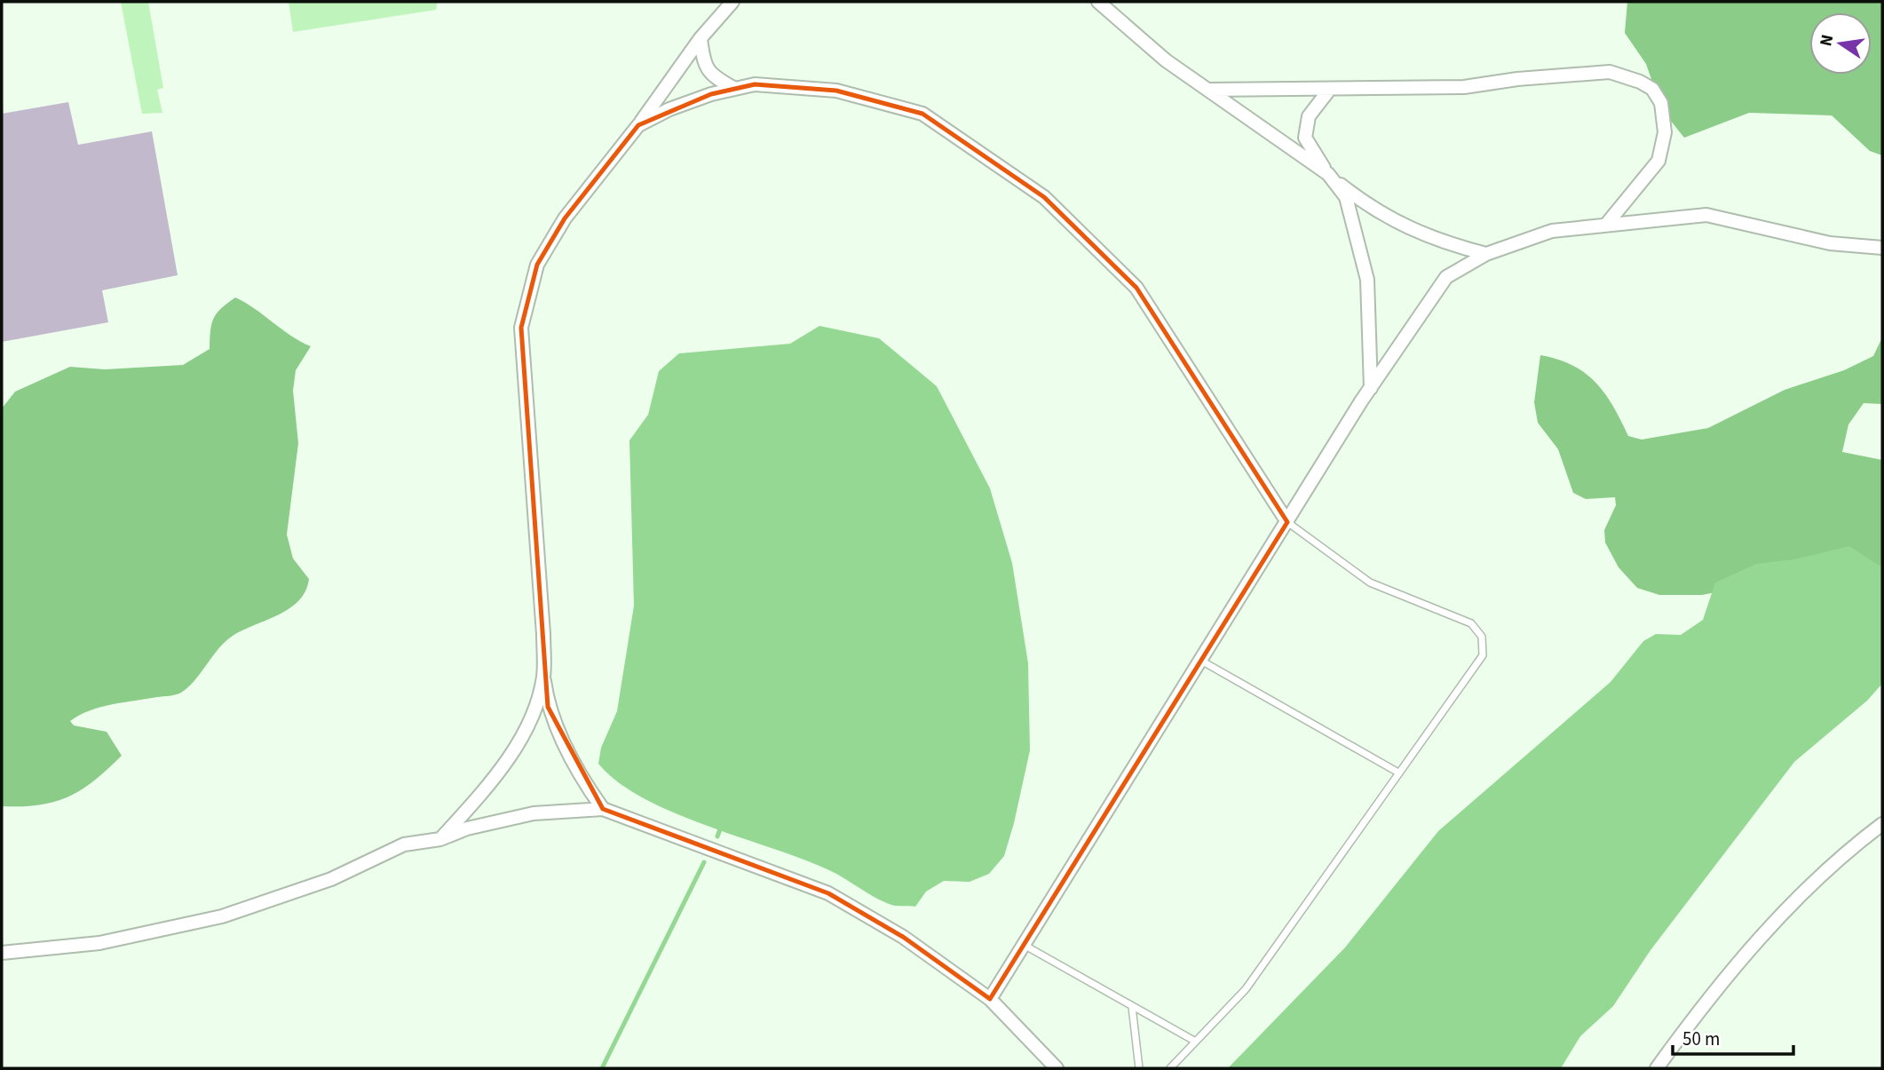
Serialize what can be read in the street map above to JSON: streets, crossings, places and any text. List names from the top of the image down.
{
  "scale_bar": "50 m",
  "north": "left"
}
